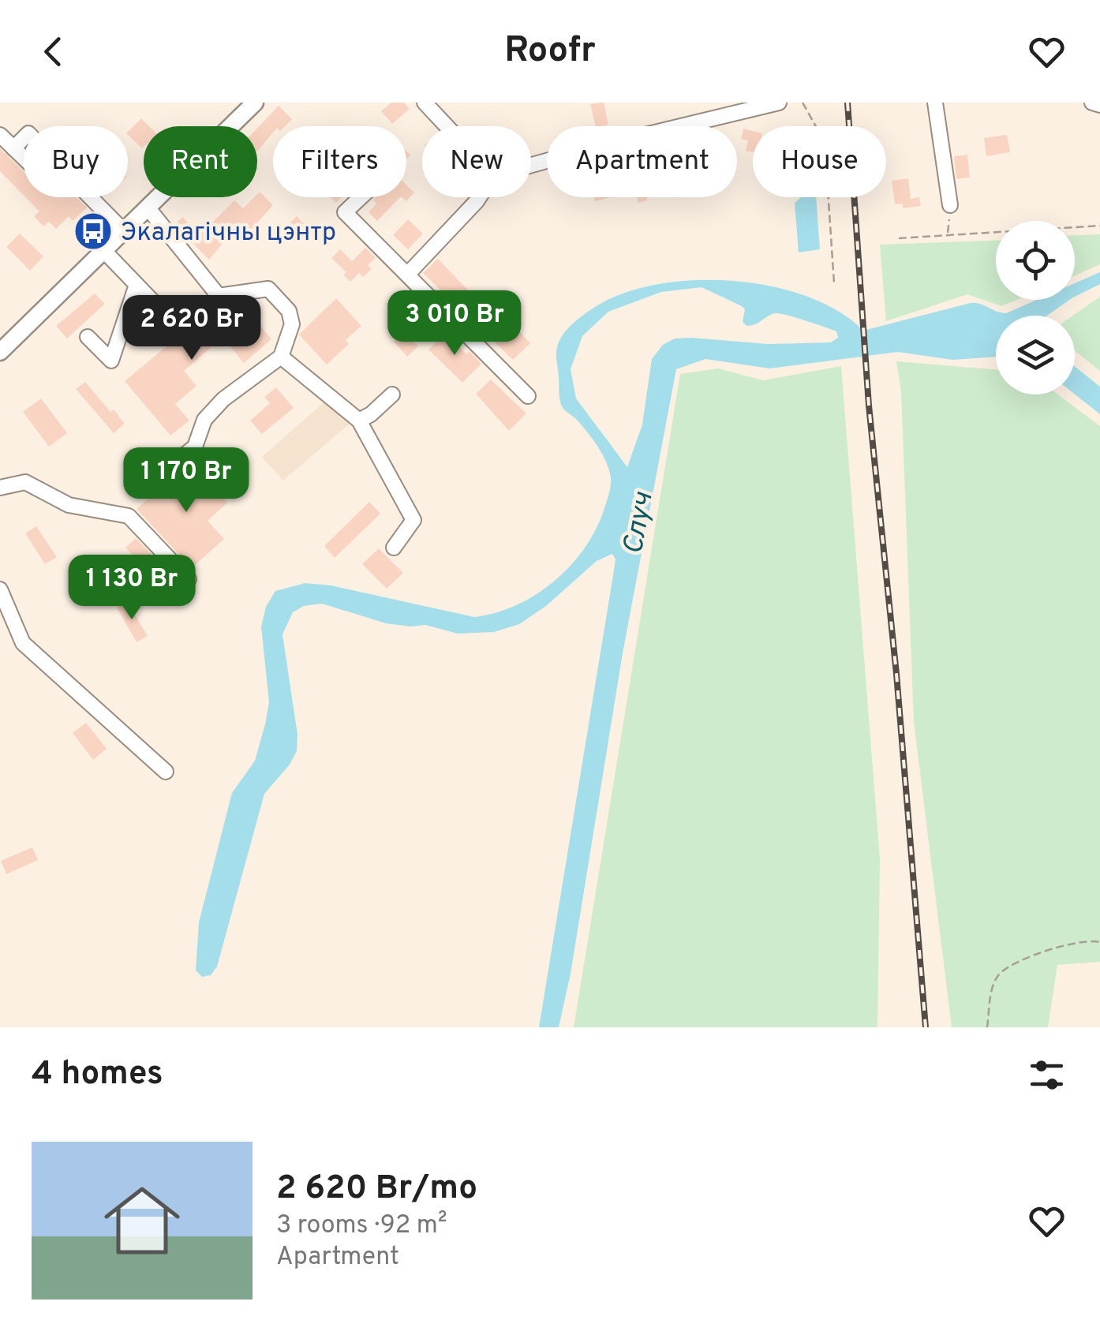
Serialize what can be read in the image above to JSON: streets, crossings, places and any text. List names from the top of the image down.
{
  "water": ["Случ"],
  "places": {
    "bus stop": ["Экалагічны цэнтр"]
  },
  "page": {
    "header": "Roofr",
    "chip": [
      "Buy",
      "Rent",
      "Filters",
      "New",
      "Apartment",
      "House"
    ],
    "price": [
      "3 010 Br",
      "2 620 Br",
      "1 170 Br",
      "1 130 Br"
    ],
    "heading": "4 homes",
    "list": [
      {
        "name": "2 620 Br/mo",
        "note": "3 rooms · 92 m² · Apartment"
      }
    ]
  }
}
